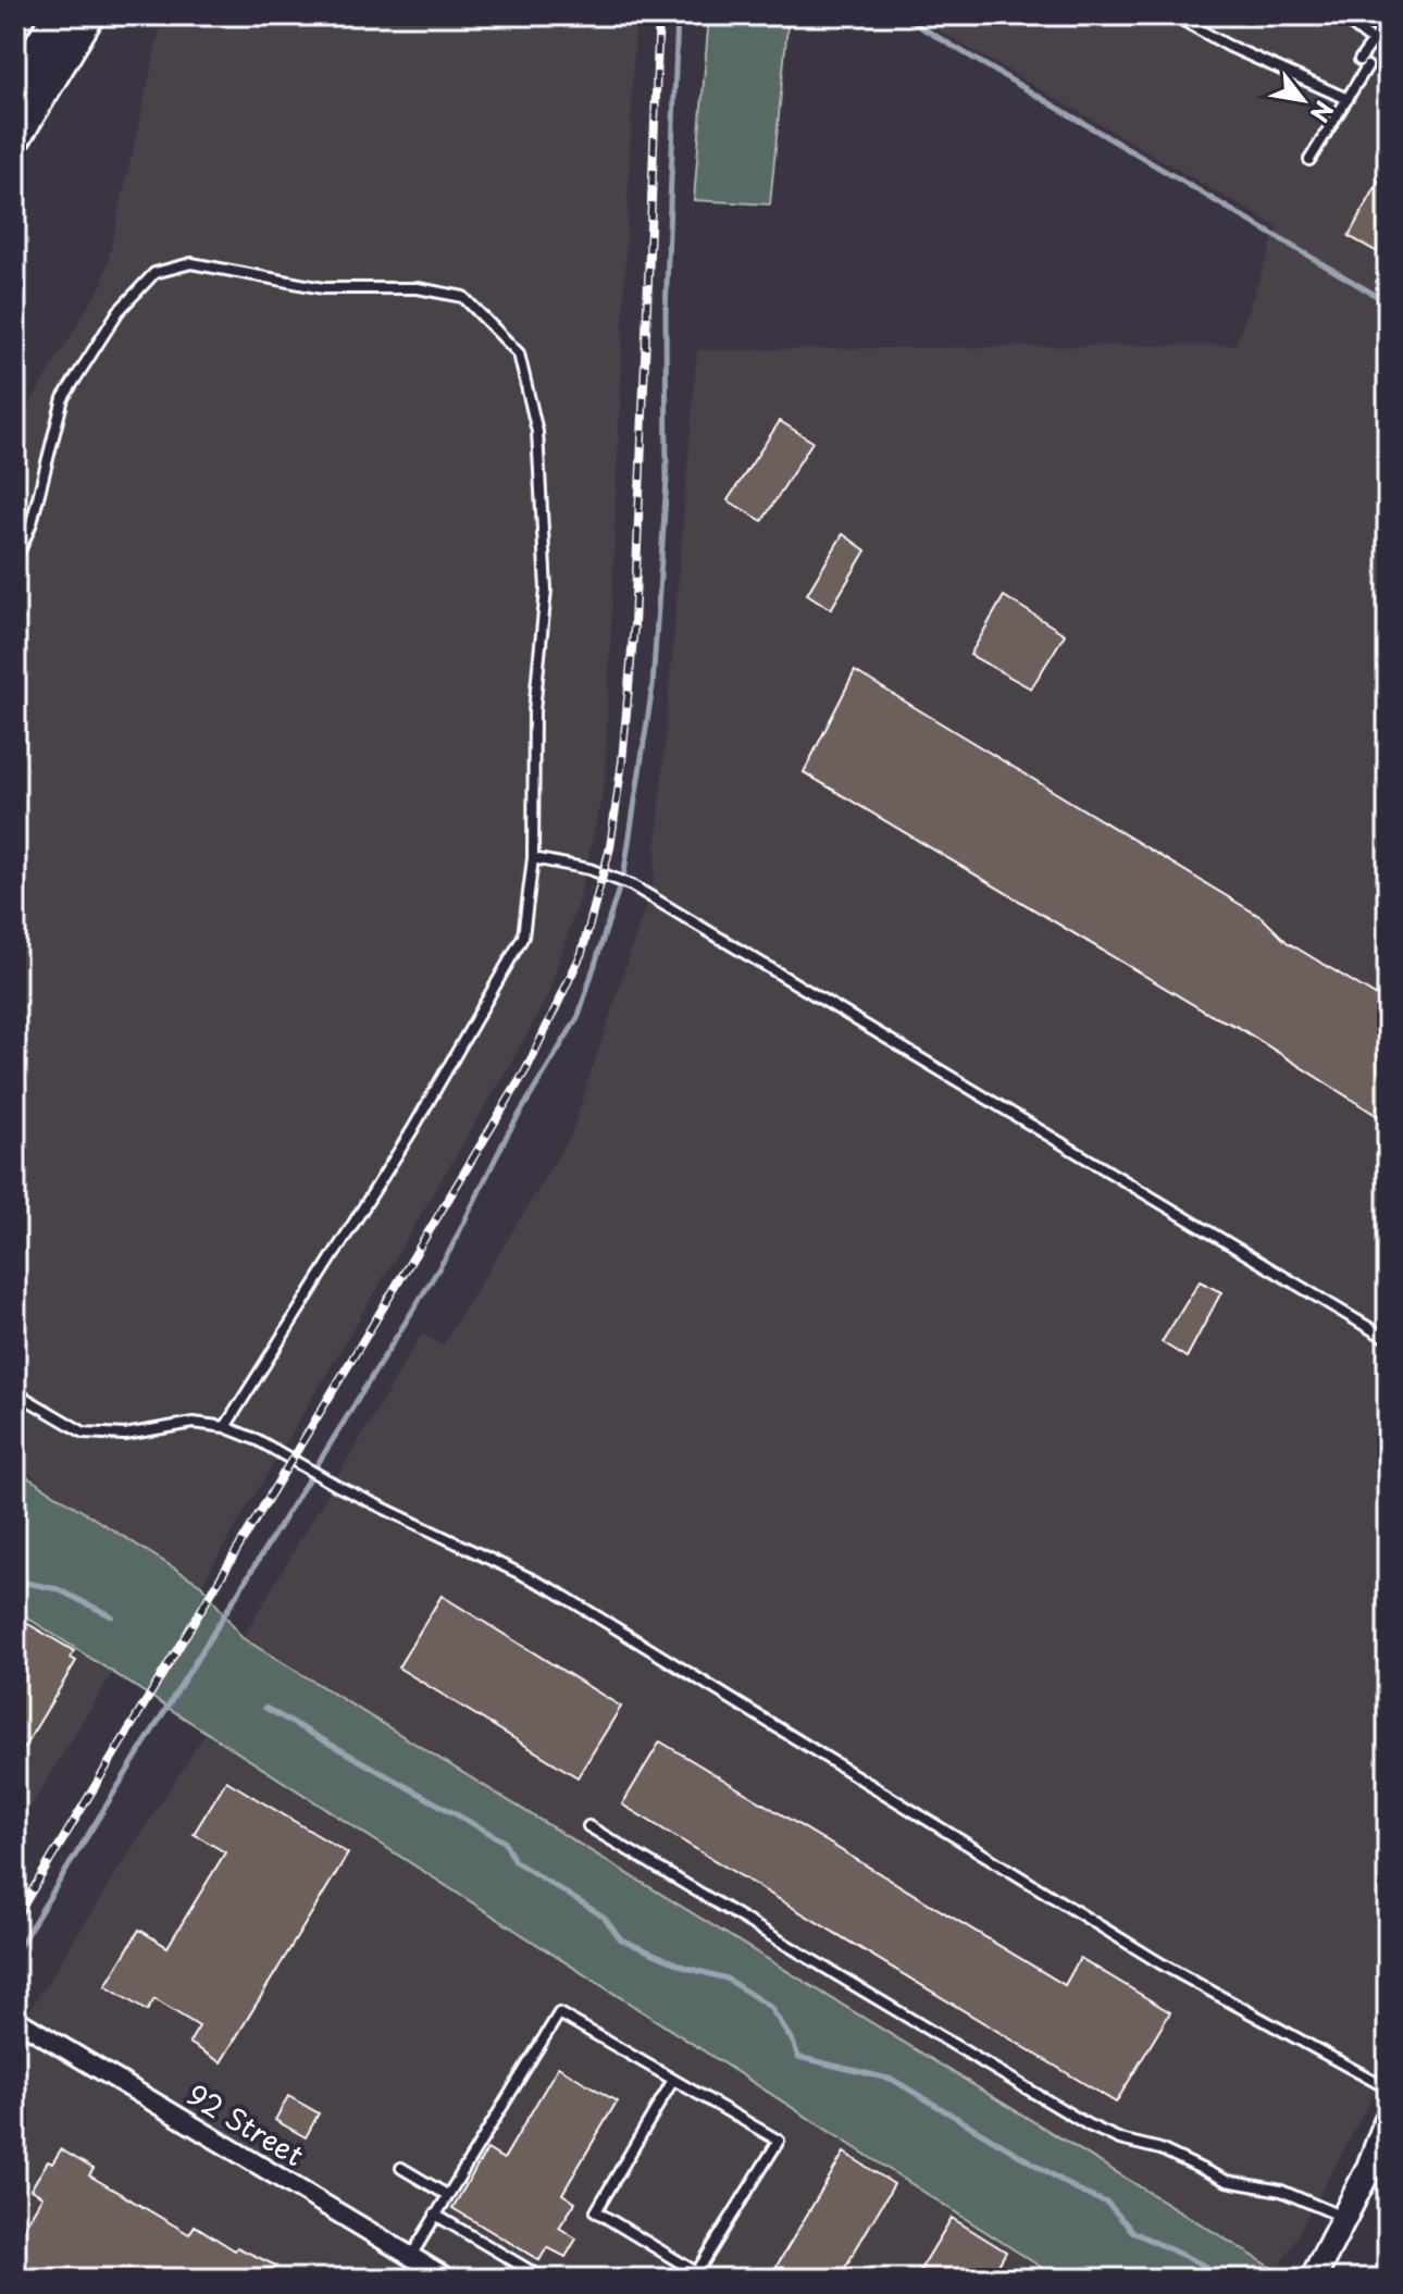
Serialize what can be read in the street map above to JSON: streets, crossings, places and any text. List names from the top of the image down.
{
  "streets": {
    "street": ["92 Street"]
  },
  "north": "bottom right"
}
